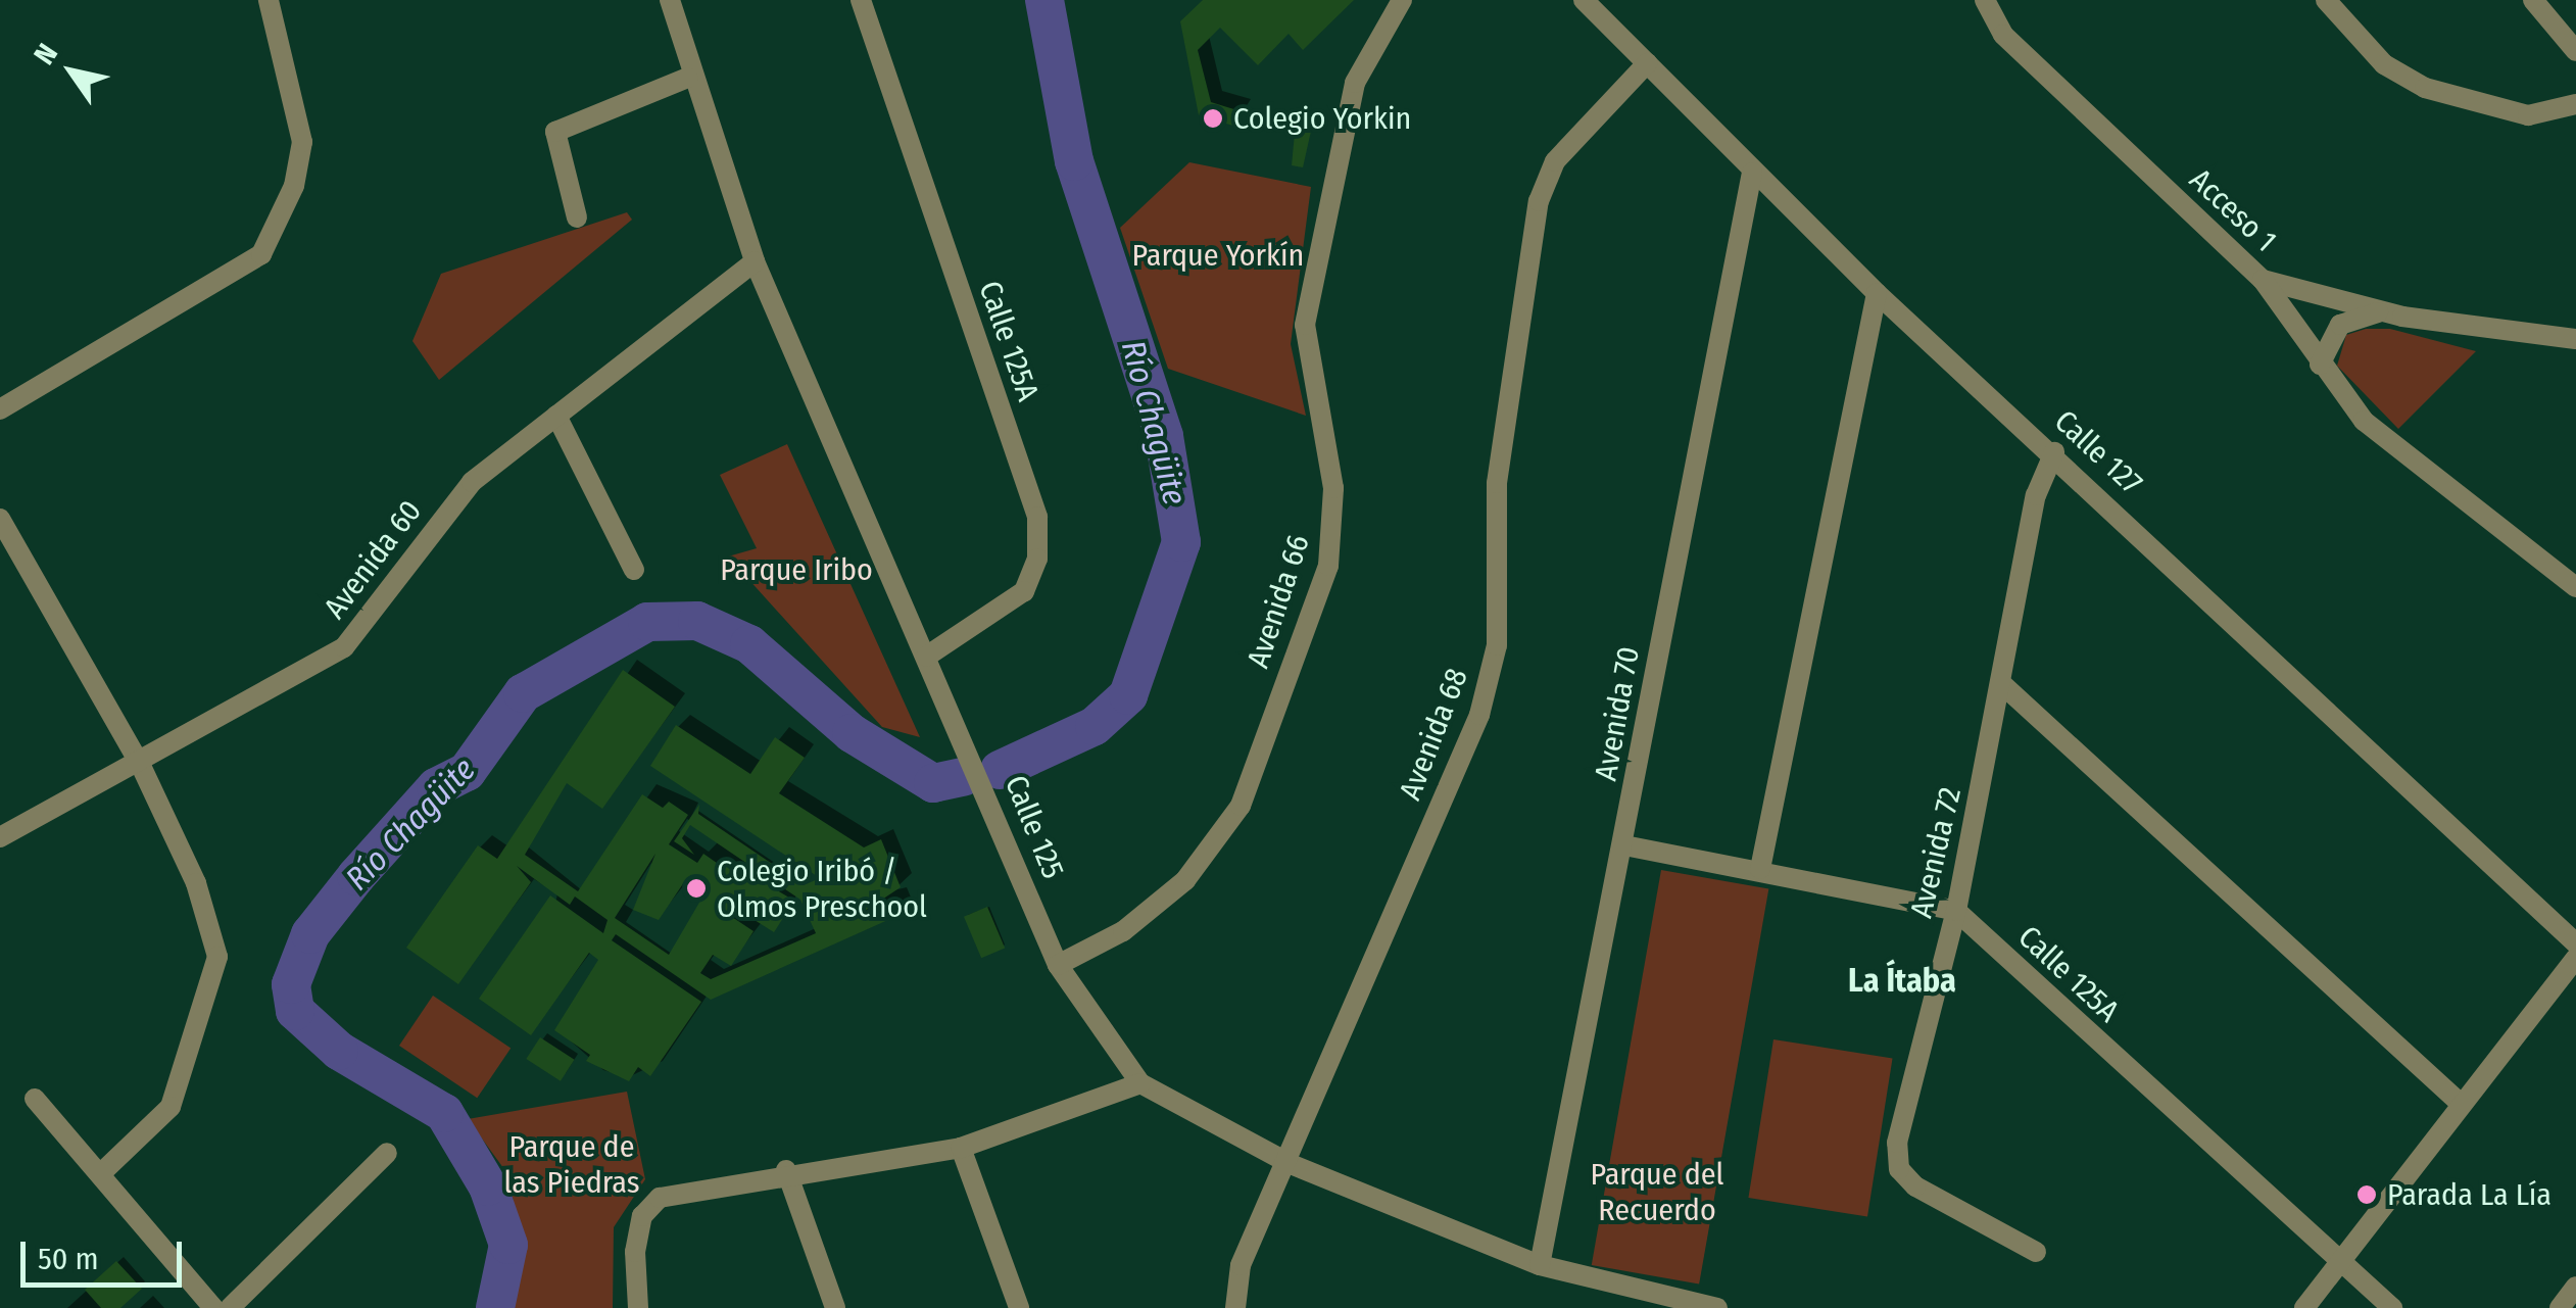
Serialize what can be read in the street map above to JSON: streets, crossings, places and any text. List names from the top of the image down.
{
  "streets": {
    "street": [
      "Acceso 1",
      "Calle 125A",
      "Calle 127",
      "Avenida 60",
      "Avenida 66",
      "Avenida 70",
      "Avenida 68",
      "Calle 125",
      "Avenida 72"
    ]
  },
  "crossings": [
    ["Calle 125A", "Calle 125"],
    ["Calle 125A", "Avenida 72"],
    ["Calle 127", "Avenida 70"],
    ["Calle 127", "Avenida 68"],
    ["Calle 127", "Avenida 72"],
    ["Avenida 60", "Calle 125"],
    ["Avenida 66", "Calle 125"],
    ["Avenida 70", "Calle 125"],
    ["Avenida 68", "Calle 125"]
  ],
  "districts": ["La Ítaba"],
  "water": ["Río Chagüite"],
  "parks": [
    "Parque Yorkín",
    "Parque Iribo",
    "Parque de las Piedras",
    "Parque del Recuerdo"
  ],
  "places": ["Colegio Yorkin", "Colegio Iribó / Olmos Preschool", "Parada La Lía"],
  "scale_bar": "50 m",
  "north": "top left"
}
